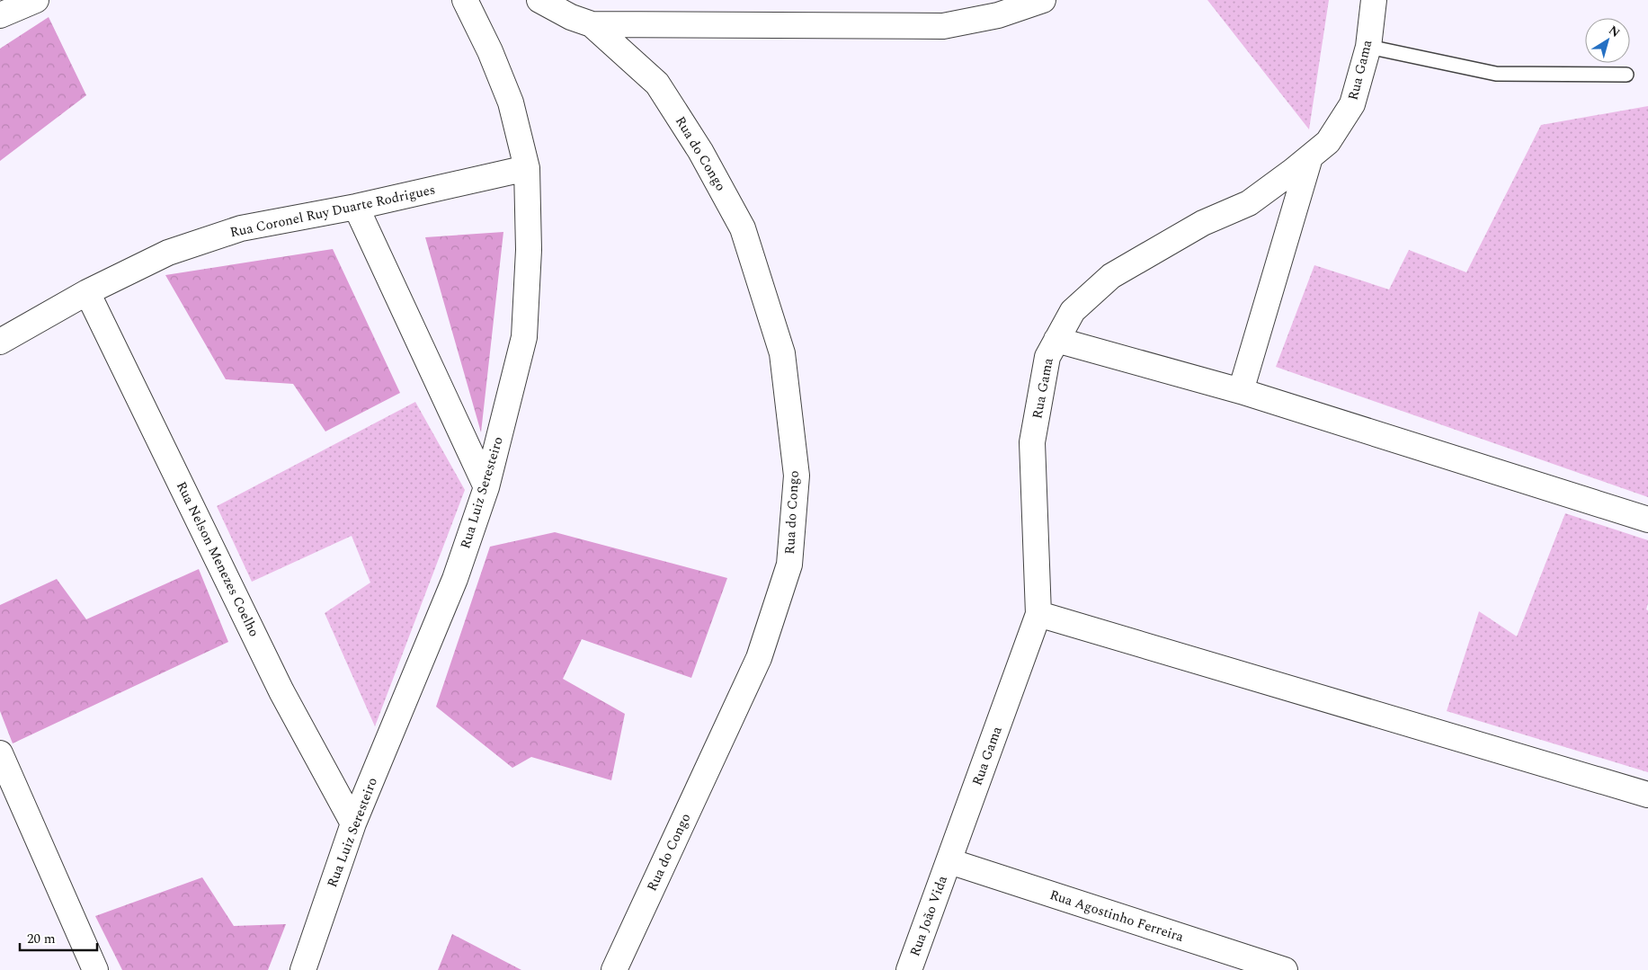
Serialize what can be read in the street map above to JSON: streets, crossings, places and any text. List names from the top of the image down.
{
  "streets": {
    "street": [
      "Rua Gama",
      "Rua do Congo",
      "Rua Coronel Ruy Duarte Rodrigues",
      "Rua Luiz Seresteiro",
      "Rua Nelson Menezes Coelho",
      "Rua João Vida",
      "Rua Agostinho Ferreira"
    ]
  },
  "crossings": [
    ["Rua Gama", "Rua João Vida"],
    ["Rua Gama", "Rua Agostinho Ferreira"],
    ["Rua Coronel Ruy Duarte Rodrigues", "Rua Luiz Seresteiro"],
    ["Rua Coronel Ruy Duarte Rodrigues", "Rua Nelson Menezes Coelho"],
    ["Rua Luiz Seresteiro", "Rua Nelson Menezes Coelho"],
    ["Rua João Vida", "Rua Agostinho Ferreira"]
  ],
  "scale_bar": "20 m",
  "north": "top right"
}
